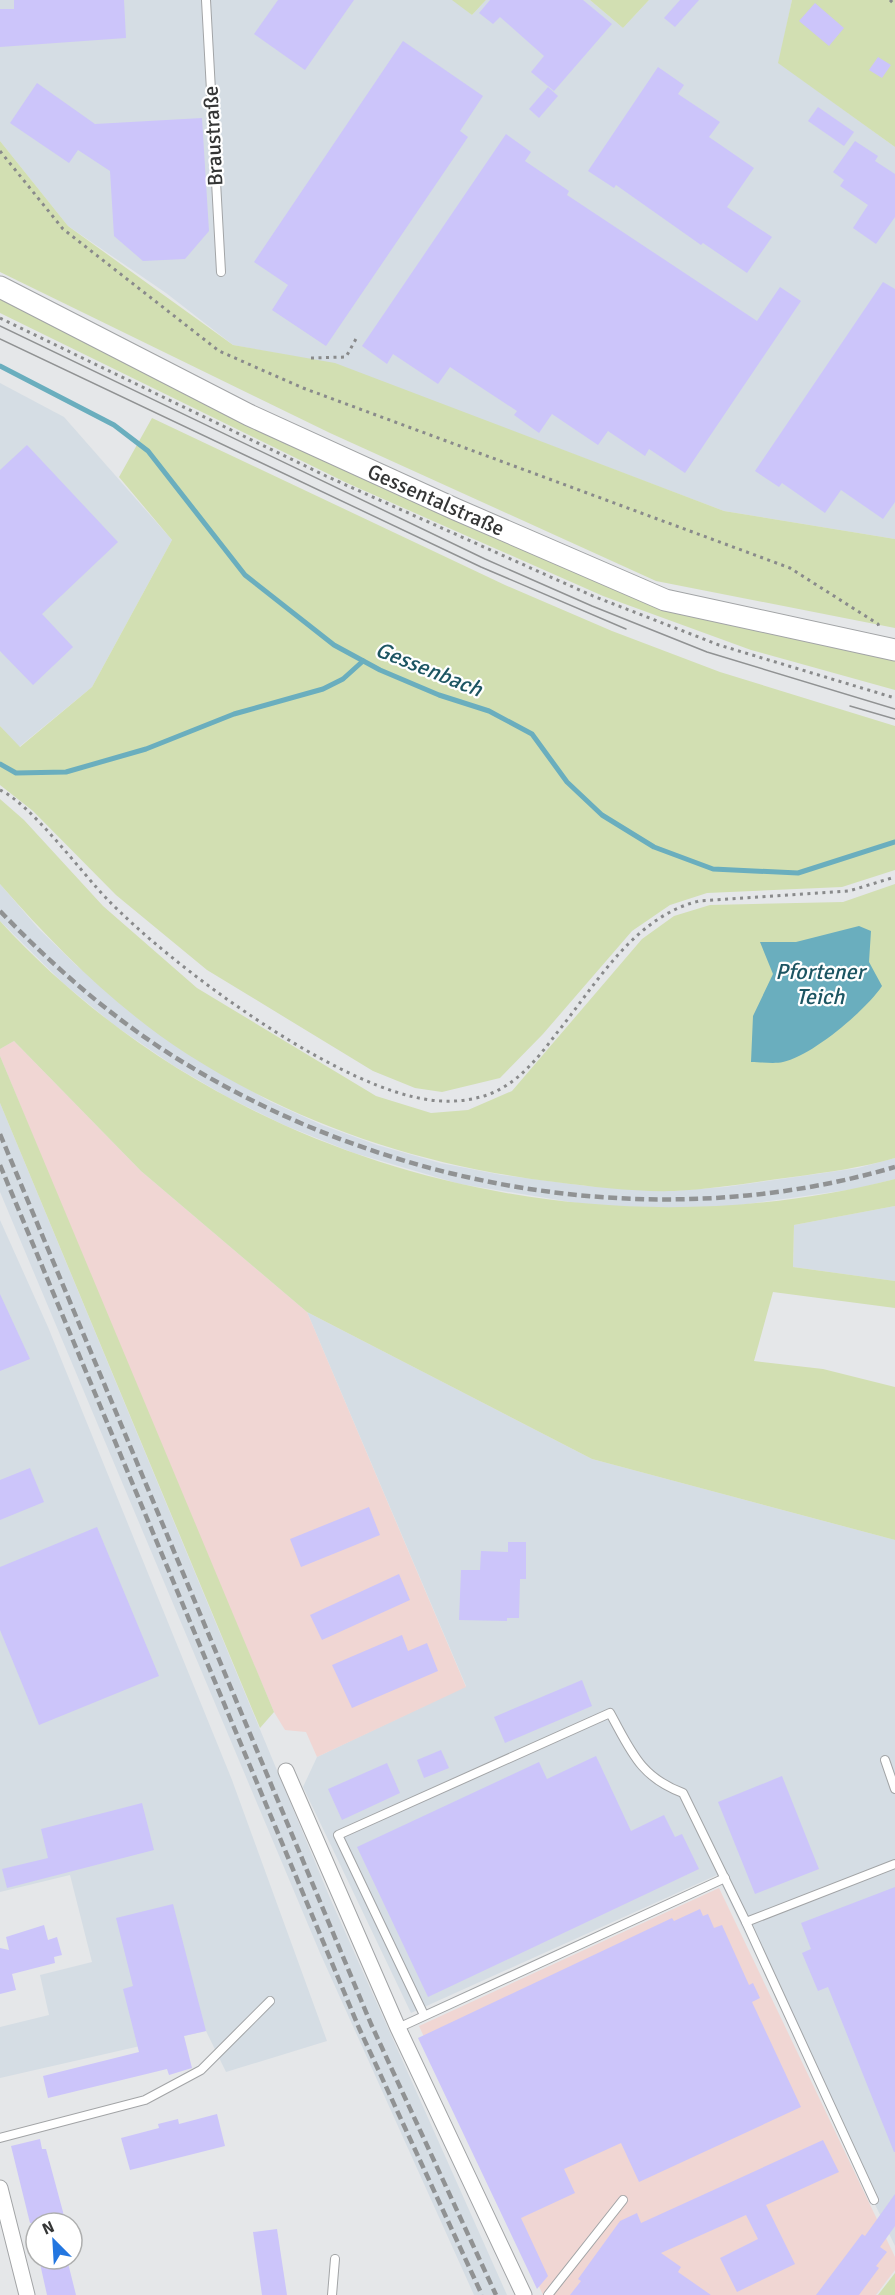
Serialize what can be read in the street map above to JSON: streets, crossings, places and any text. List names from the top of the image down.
{
  "streets": {
    "main road": ["Gessentalstraße"],
    "lane": ["Braustraße"]
  },
  "water": ["Gessenbach", "Pfortener Teich"],
  "north": "top left"
}
